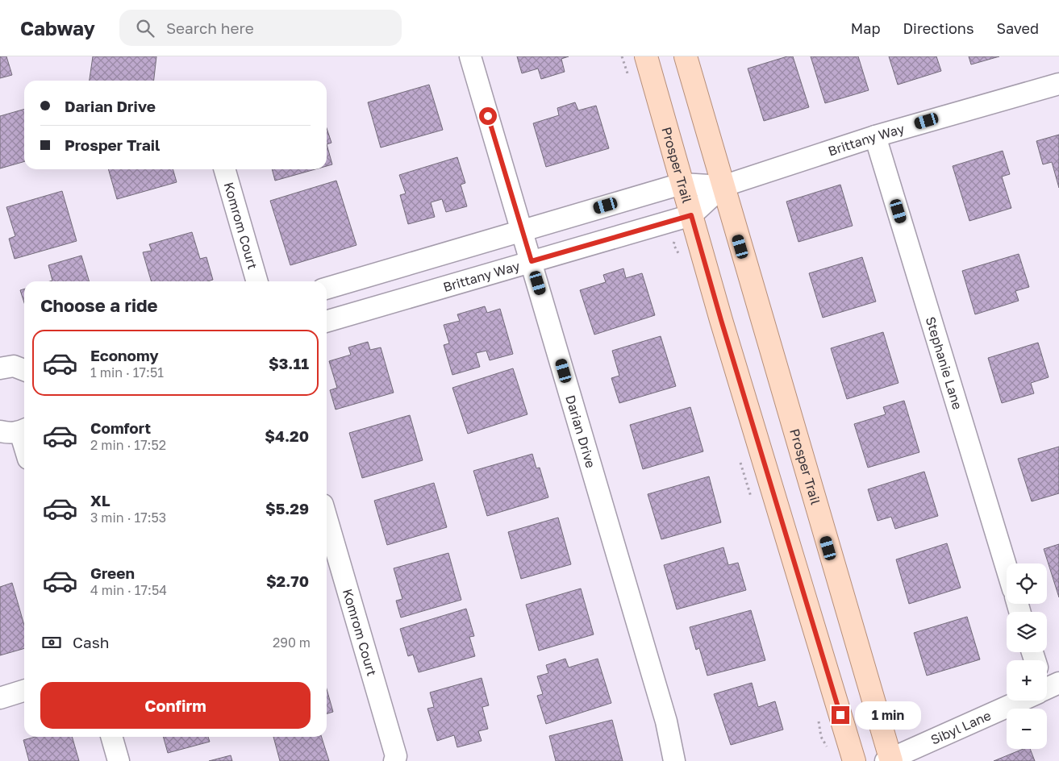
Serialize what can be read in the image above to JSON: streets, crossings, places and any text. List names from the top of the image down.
{
  "streets": {
    "main road": ["Prosper Trail"],
    "street": [
      "Brittany Way",
      "Komrom Court",
      "Stephanie Lane",
      "Darian Drive",
      "Sibyl Lane"
    ]
  },
  "crossings": [
    ["Brittany Way", "Prosper Trail"],
    ["Brittany Way", "Stephanie Lane"],
    ["Brittany Way", "Darian Drive"],
    ["Prosper Trail", "Sibyl Lane"]
  ],
  "page": {
    "header": "Cabway",
    "search": "Search here",
    "nav": ["Map", "Directions", "Saved"],
    "banner": ["Darian Drive", "Prosper Trail"],
    "heading": "Choose a ride",
    "list": [
      {
        "name": "Economy",
        "note": "1 min · 17:51",
        "value": "$3.11"
      },
      {
        "name": "Comfort",
        "note": "2 min · 17:52",
        "value": "$4.20"
      },
      {
        "name": "XL",
        "note": "3 min · 17:53",
        "value": "$5.29"
      },
      {
        "name": "Green",
        "note": "4 min · 17:54",
        "value": "$2.70"
      }
    ],
    "map_buttons": ["+", "−"],
    "pay": ["Cash", "290 m"],
    "buttons": "Confirm",
    "bubble": "1 min"
  }
}
